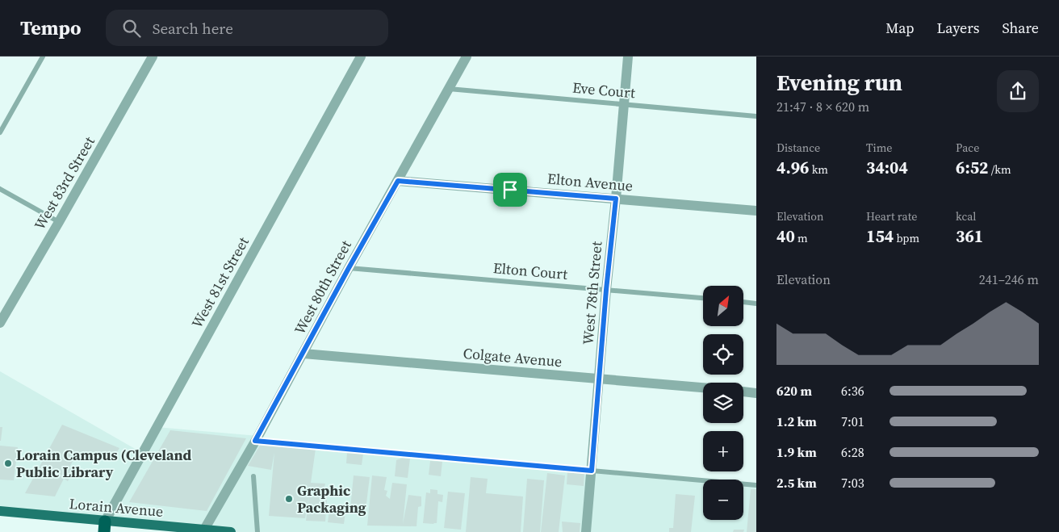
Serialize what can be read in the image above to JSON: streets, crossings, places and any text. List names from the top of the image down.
{
  "streets": {
    "main road": ["Lorain Avenue"],
    "street": [
      "Elton Avenue",
      "West 83rd Street",
      "West 81st Street",
      "West 80th Street",
      "West 78th Street",
      "Colgate Avenue"
    ],
    "lane": ["Eve Court", "Elton Court"]
  },
  "crossings": [
    ["Eve Court", "West 80th Street"],
    ["Eve Court", "West 78th Street"],
    ["Elton Avenue", "West 80th Street"],
    ["Elton Avenue", "West 78th Street"],
    ["Elton Court", "West 80th Street"],
    ["Elton Court", "West 78th Street"],
    ["West 81st Street", "Lorain Avenue"],
    ["West 80th Street", "Colgate Avenue"],
    ["West 80th Street", "Lorain Avenue"],
    ["West 78th Street", "Colgate Avenue"]
  ],
  "places": ["Lorain Campus (Cleveland Public Library", "Graphic Packaging"],
  "north": "top right",
  "page": {
    "header": "Tempo",
    "search": "Search here",
    "nav": ["Map", "Layers", "Share"],
    "heading": ["Evening run", "21:47 · 8 × 620 m"],
    "stats": [
      ["Distance", "4.96 km"],
      ["Time", "34:04"],
      ["Pace", "6:52 /km"],
      ["Elevation", "40 m"],
      ["Heart rate", "154 bpm"],
      ["kcal", "361"]
    ],
    "chart": ["Elevation", "241–246 m"],
    "map_buttons": ["+", "−"],
    "list": [
      {
        "name": "620 m",
        "note": "6:36"
      },
      {
        "name": "1.2 km",
        "note": "7:01"
      },
      {
        "name": "1.9 km",
        "note": "6:28"
      },
      {
        "name": "2.5 km",
        "note": "7:03"
      }
    ]
  }
}
